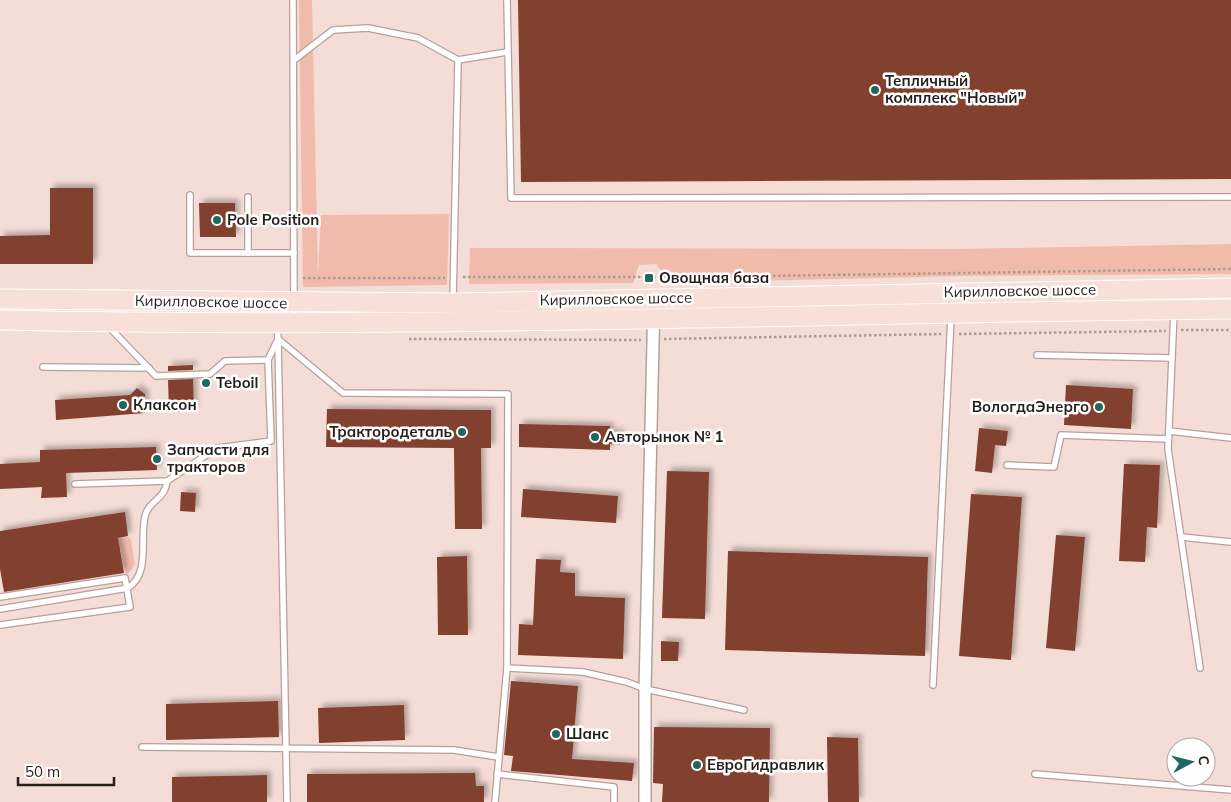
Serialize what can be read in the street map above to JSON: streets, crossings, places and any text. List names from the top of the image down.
{
  "streets": {
    "main road": ["Кирилловское шоссе"]
  },
  "places": {
    "other": [
      "Тепличный комплекс \"Новый\"",
      "Pole Position",
      "Teboil",
      "Клаксон",
      "ВологдаЭнерго",
      "Трактородеталь",
      "Авторынок № 1",
      "Запчасти для тракторов",
      "Шанс",
      "ЕвроГидравлик"
    ],
    "transit": ["Овощная база"]
  },
  "scale_bar": "50 m",
  "north": "right"
}
